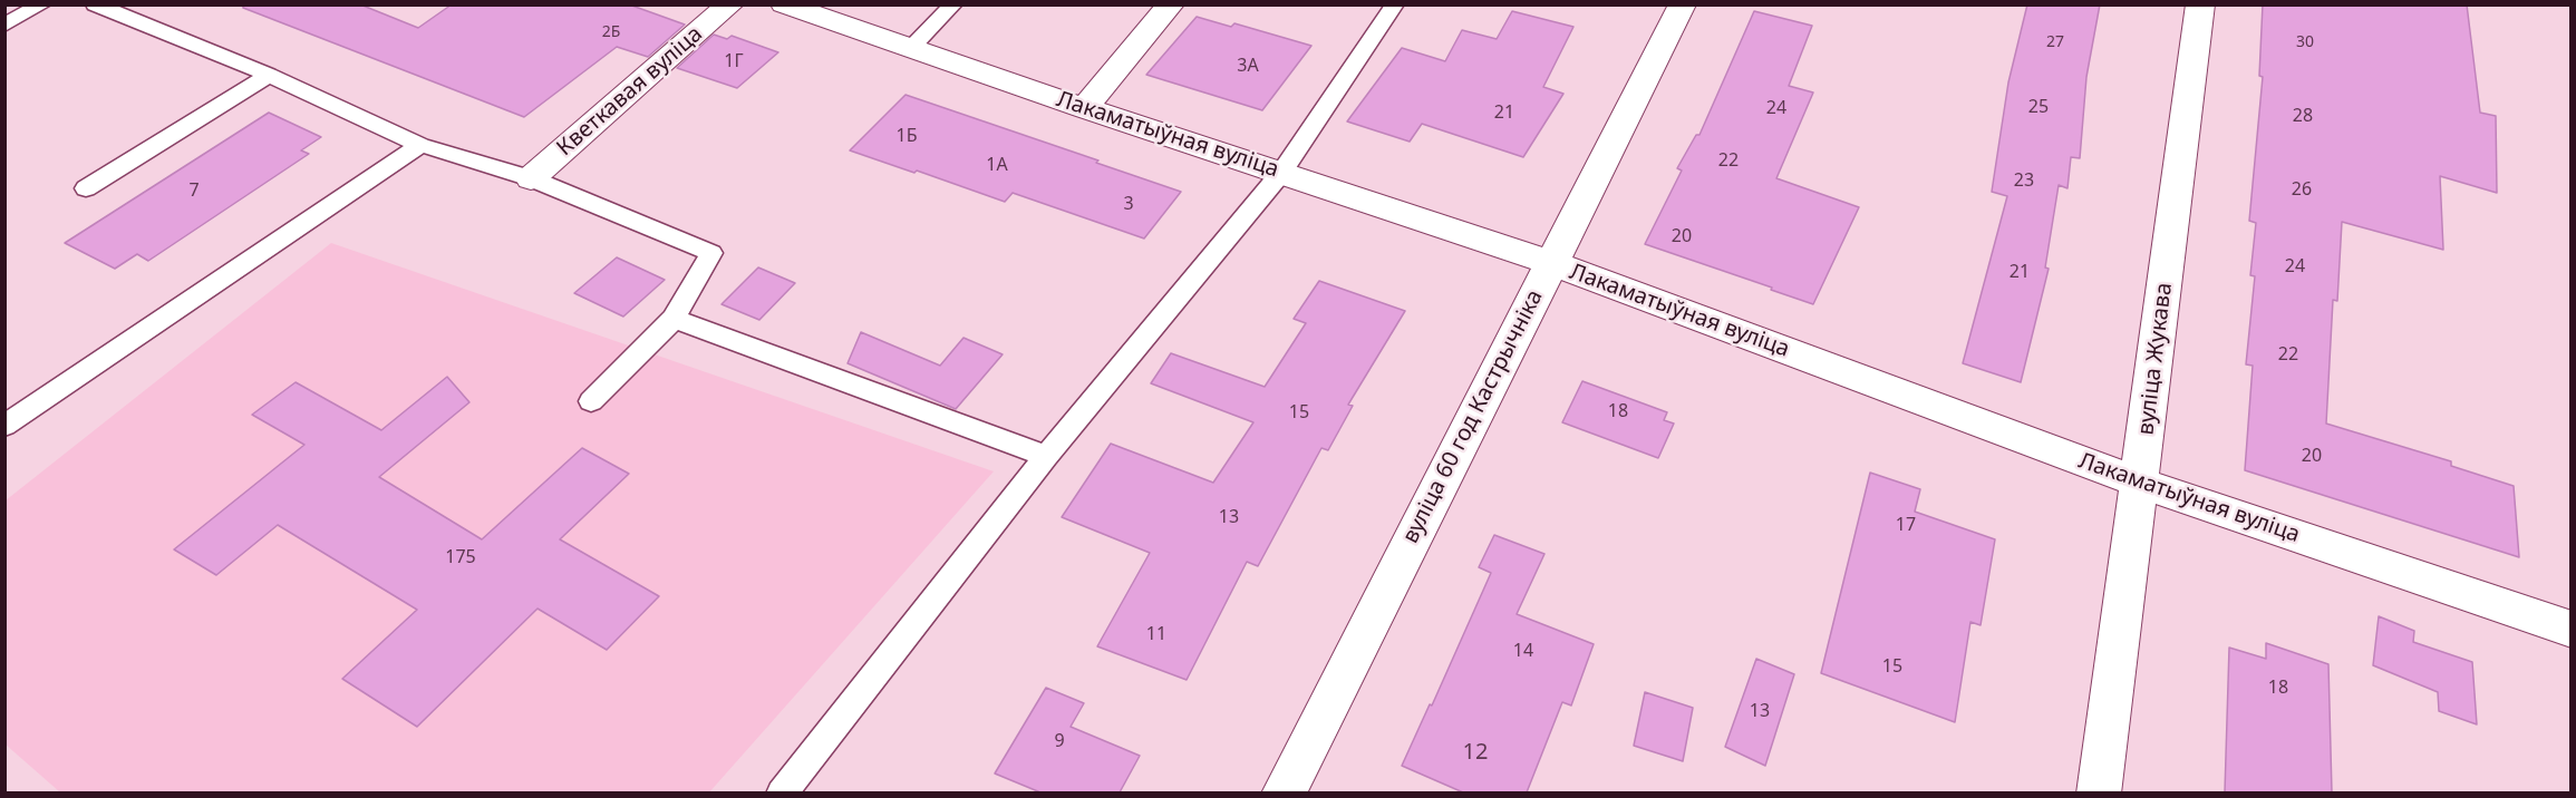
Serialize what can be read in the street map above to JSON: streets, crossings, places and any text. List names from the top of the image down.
{
  "streets": {
    "street": [
      "Кветкавая вуліца",
      "Лакаматыўная вуліца",
      "вуліца Жукава",
      "вуліца 60 год Кастрычніка"
    ]
  },
  "crossings": [
    ["Лакаматыўная вуліца", "вуліца Жукава"],
    ["Лакаматыўная вуліца", "вуліца 60 год Кастрычніка"]
  ],
  "house_numbers": [
    "2Б",
    "27",
    "30",
    "1Г",
    "3А",
    "25",
    "24",
    "21",
    "28",
    "1Б",
    "22",
    "1А",
    "23",
    "26",
    "7",
    "3",
    "20",
    "24",
    "21",
    "22",
    "18",
    "15",
    "20",
    "13",
    "17",
    "175",
    "11",
    "14",
    "15",
    "18",
    "13",
    "9",
    "12"
  ]
}
